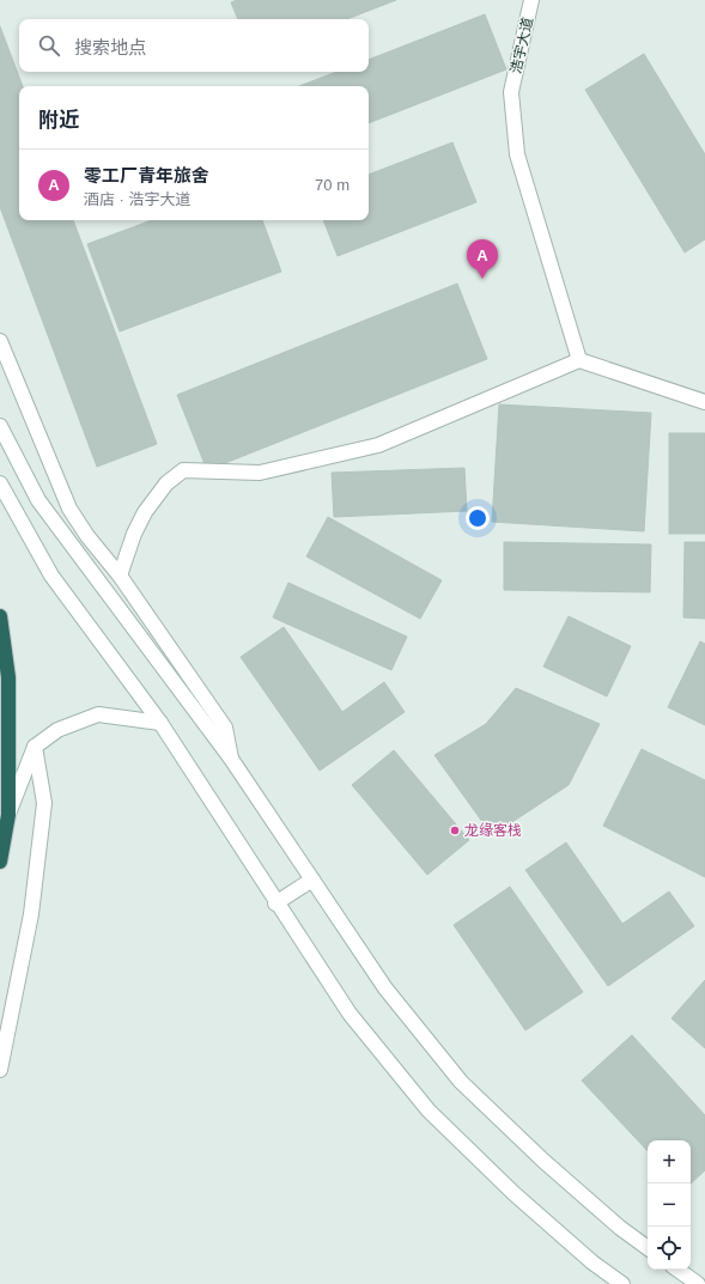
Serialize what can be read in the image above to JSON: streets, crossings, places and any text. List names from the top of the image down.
{
  "streets": {
    "street": ["浩宇大道"]
  },
  "places": ["龙缘客栈"],
  "page": {
    "search": "搜索地点",
    "heading": "附近",
    "list": [
      {
        "mark": "A",
        "name": "零工厂青年旅舍",
        "note": "酒店 · 浩宇大道",
        "value": "70 m"
      }
    ],
    "pins": "A",
    "map_buttons": ["+", "−"]
  }
}
